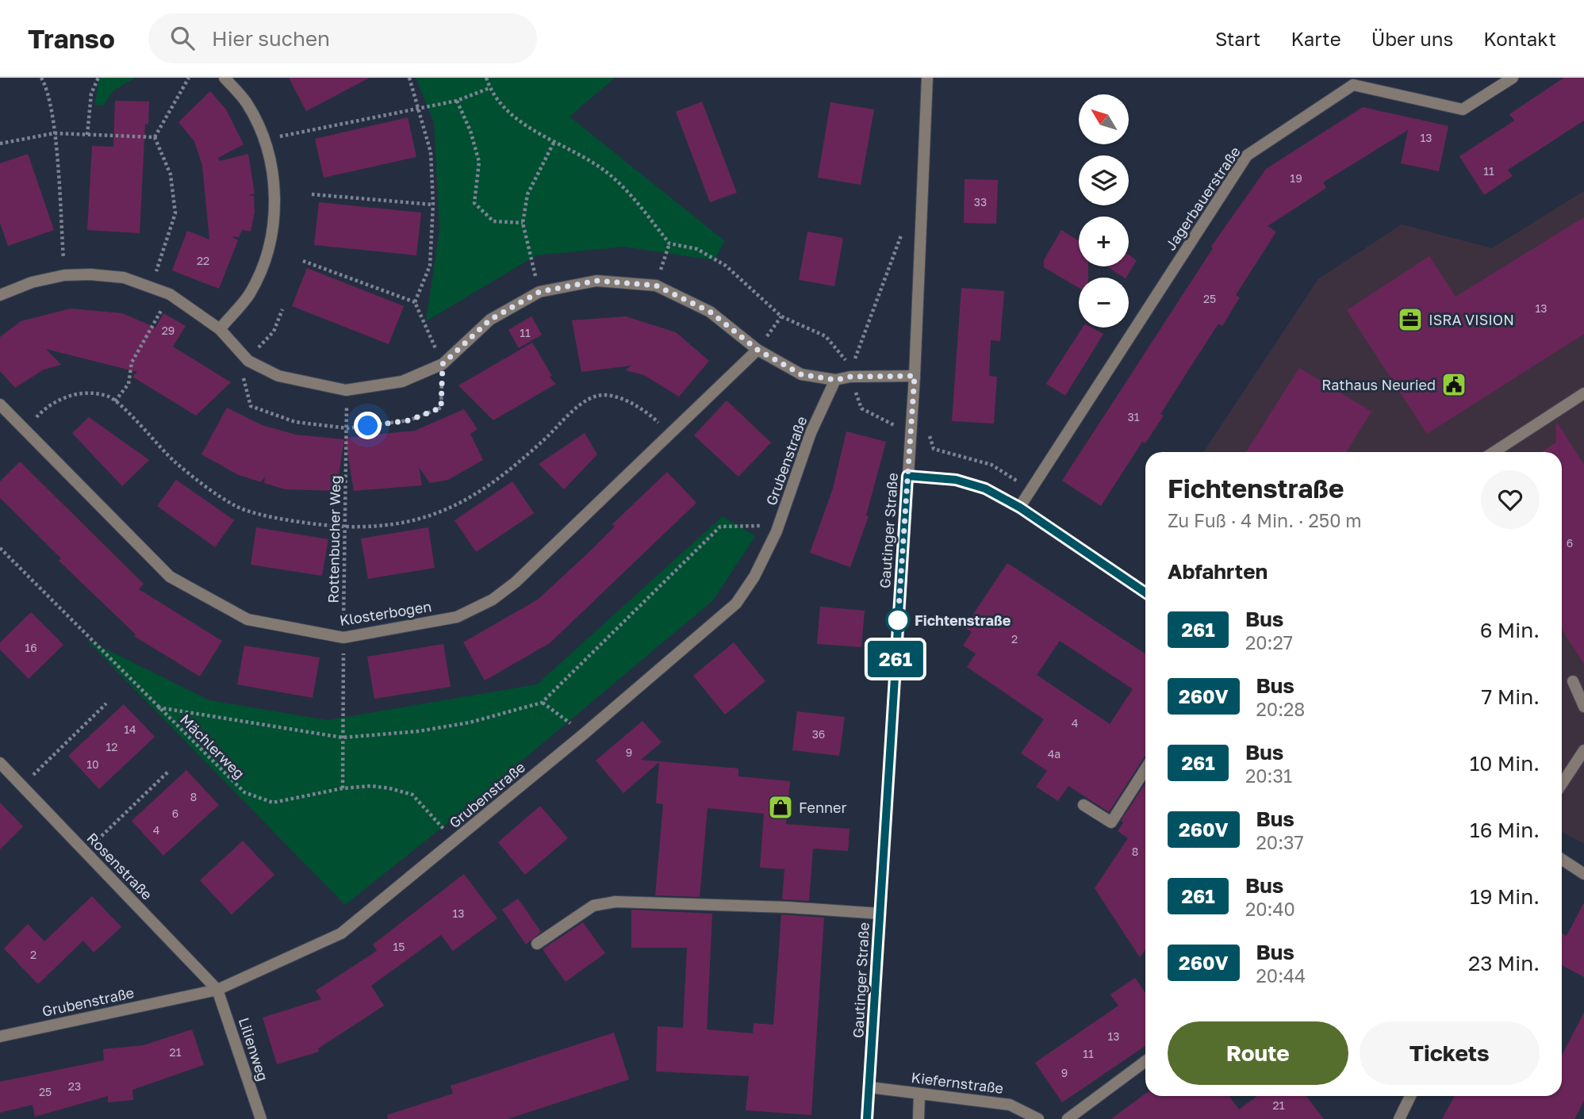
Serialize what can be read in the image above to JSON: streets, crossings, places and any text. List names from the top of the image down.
{
  "streets": {
    "street": [
      "Jagerbauerstraße",
      "Grubenstraße",
      "Gautinger Straße",
      "Klosterbogen",
      "Rosenstraße",
      "Lilienweg",
      "Kiefernstraße"
    ],
    "path": ["Rottenbucher Weg", "Mächlerweg"]
  },
  "crossings": [
    ["Grubenstraße", "Mächlerweg"],
    ["Grubenstraße", "Rosenstraße"],
    ["Grubenstraße", "Lilienweg"],
    ["Gautinger Straße", "Kiefernstraße"],
    ["Rottenbucher Weg", "Klosterbogen"],
    ["Rottenbucher Weg", "Mächlerweg"],
    ["Rosenstraße", "Lilienweg"]
  ],
  "places": {
    "office": ["ISRA VISION"],
    "public building": ["Rathaus Neuried"],
    "other": ["Fichtenstraße"],
    "shop": ["Fenner"]
  },
  "lines": ["bus line 261"],
  "house_numbers": [
    "13",
    "11",
    "19",
    "33",
    "22",
    "25",
    "13",
    "29",
    "11",
    "31",
    "6",
    "2",
    "16",
    "4",
    "14",
    "36",
    "12",
    "9",
    "4a",
    "10",
    "8",
    "6",
    "4",
    "8",
    "13",
    "15",
    "2",
    "13",
    "21",
    "11",
    "9",
    "23",
    "25",
    "21"
  ],
  "north": "top left",
  "page": {
    "header": "Transo",
    "search": "Hier suchen",
    "nav": [
      "Start",
      "Karte",
      "Über uns",
      "Kontakt"
    ],
    "on_map": "261",
    "map_buttons": ["+", "−"],
    "heading": [
      ["Fichtenstraße", "Zu Fuß · 4 Min. · 250 m"],
      "Abfahrten"
    ],
    "list": [
      {
        "mark": "261",
        "name": "Bus",
        "note": "20:27",
        "value": "6 Min."
      },
      {
        "mark": "260V",
        "name": "Bus",
        "note": "20:28",
        "value": "7 Min."
      },
      {
        "mark": "261",
        "name": "Bus",
        "note": "20:31",
        "value": "10 Min."
      },
      {
        "mark": "260V",
        "name": "Bus",
        "note": "20:37",
        "value": "16 Min."
      },
      {
        "mark": "261",
        "name": "Bus",
        "note": "20:40",
        "value": "19 Min."
      },
      {
        "mark": "260V",
        "name": "Bus",
        "note": "20:44",
        "value": "23 Min."
      }
    ],
    "buttons": ["Route", "Tickets"]
  }
}
